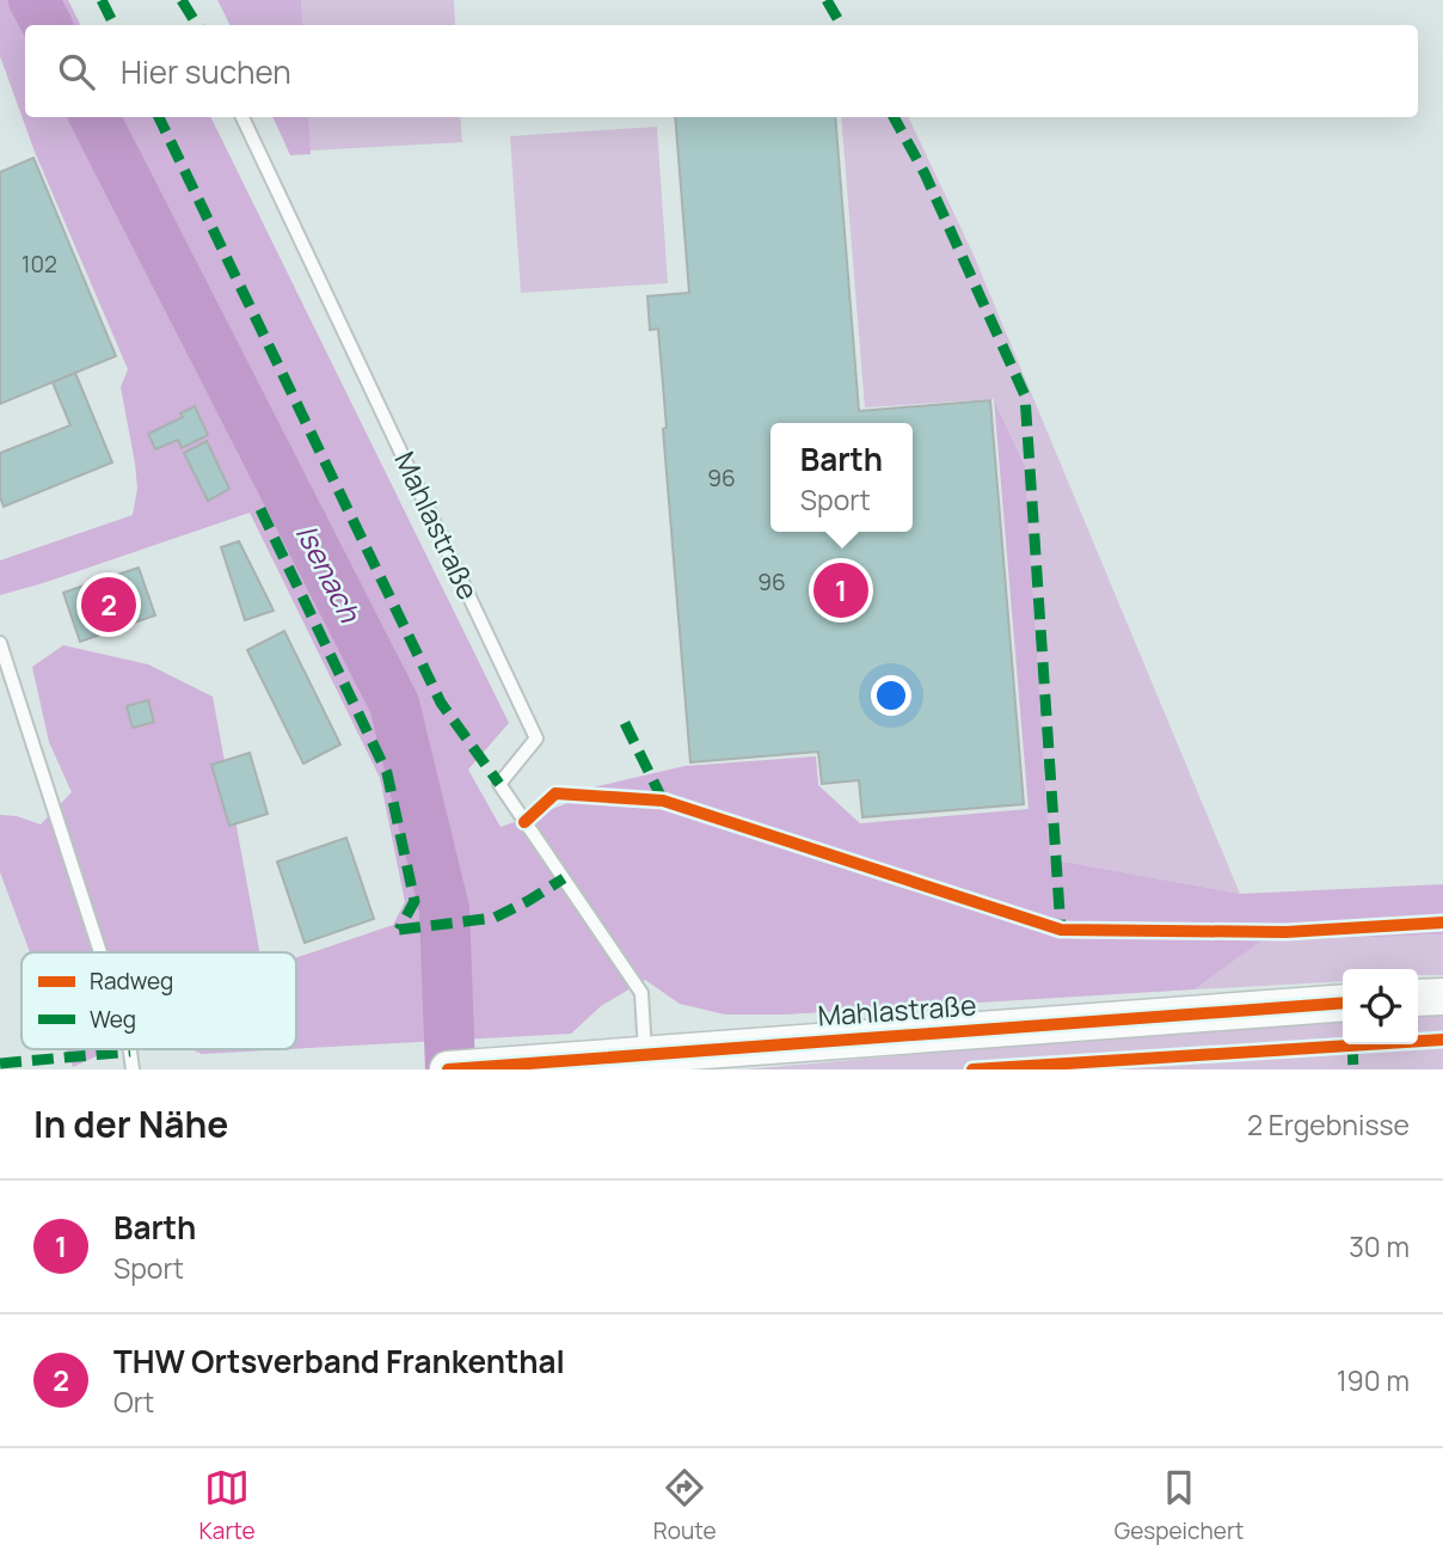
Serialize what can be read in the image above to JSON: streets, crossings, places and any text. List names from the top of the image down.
{
  "streets": {
    "street": ["Mahlastraße"]
  },
  "water": ["Isenach"],
  "house_numbers": ["102", "96", "96"],
  "legend": ["Radweg", "Weg"],
  "page": {
    "search": "Hier suchen",
    "popup": ["Barth", "Sport"],
    "pins": ["1", "2"],
    "heading": ["In der Nähe", "2 Ergebnisse"],
    "list": [
      {
        "mark": "1",
        "name": "Barth",
        "note": "Sport",
        "value": "30 m"
      },
      {
        "mark": "2",
        "name": "THW Ortsverband Frankenthal",
        "note": "Ort",
        "value": "190 m"
      }
    ],
    "nav": ["Karte", "Route", "Gespeichert"]
  }
}
